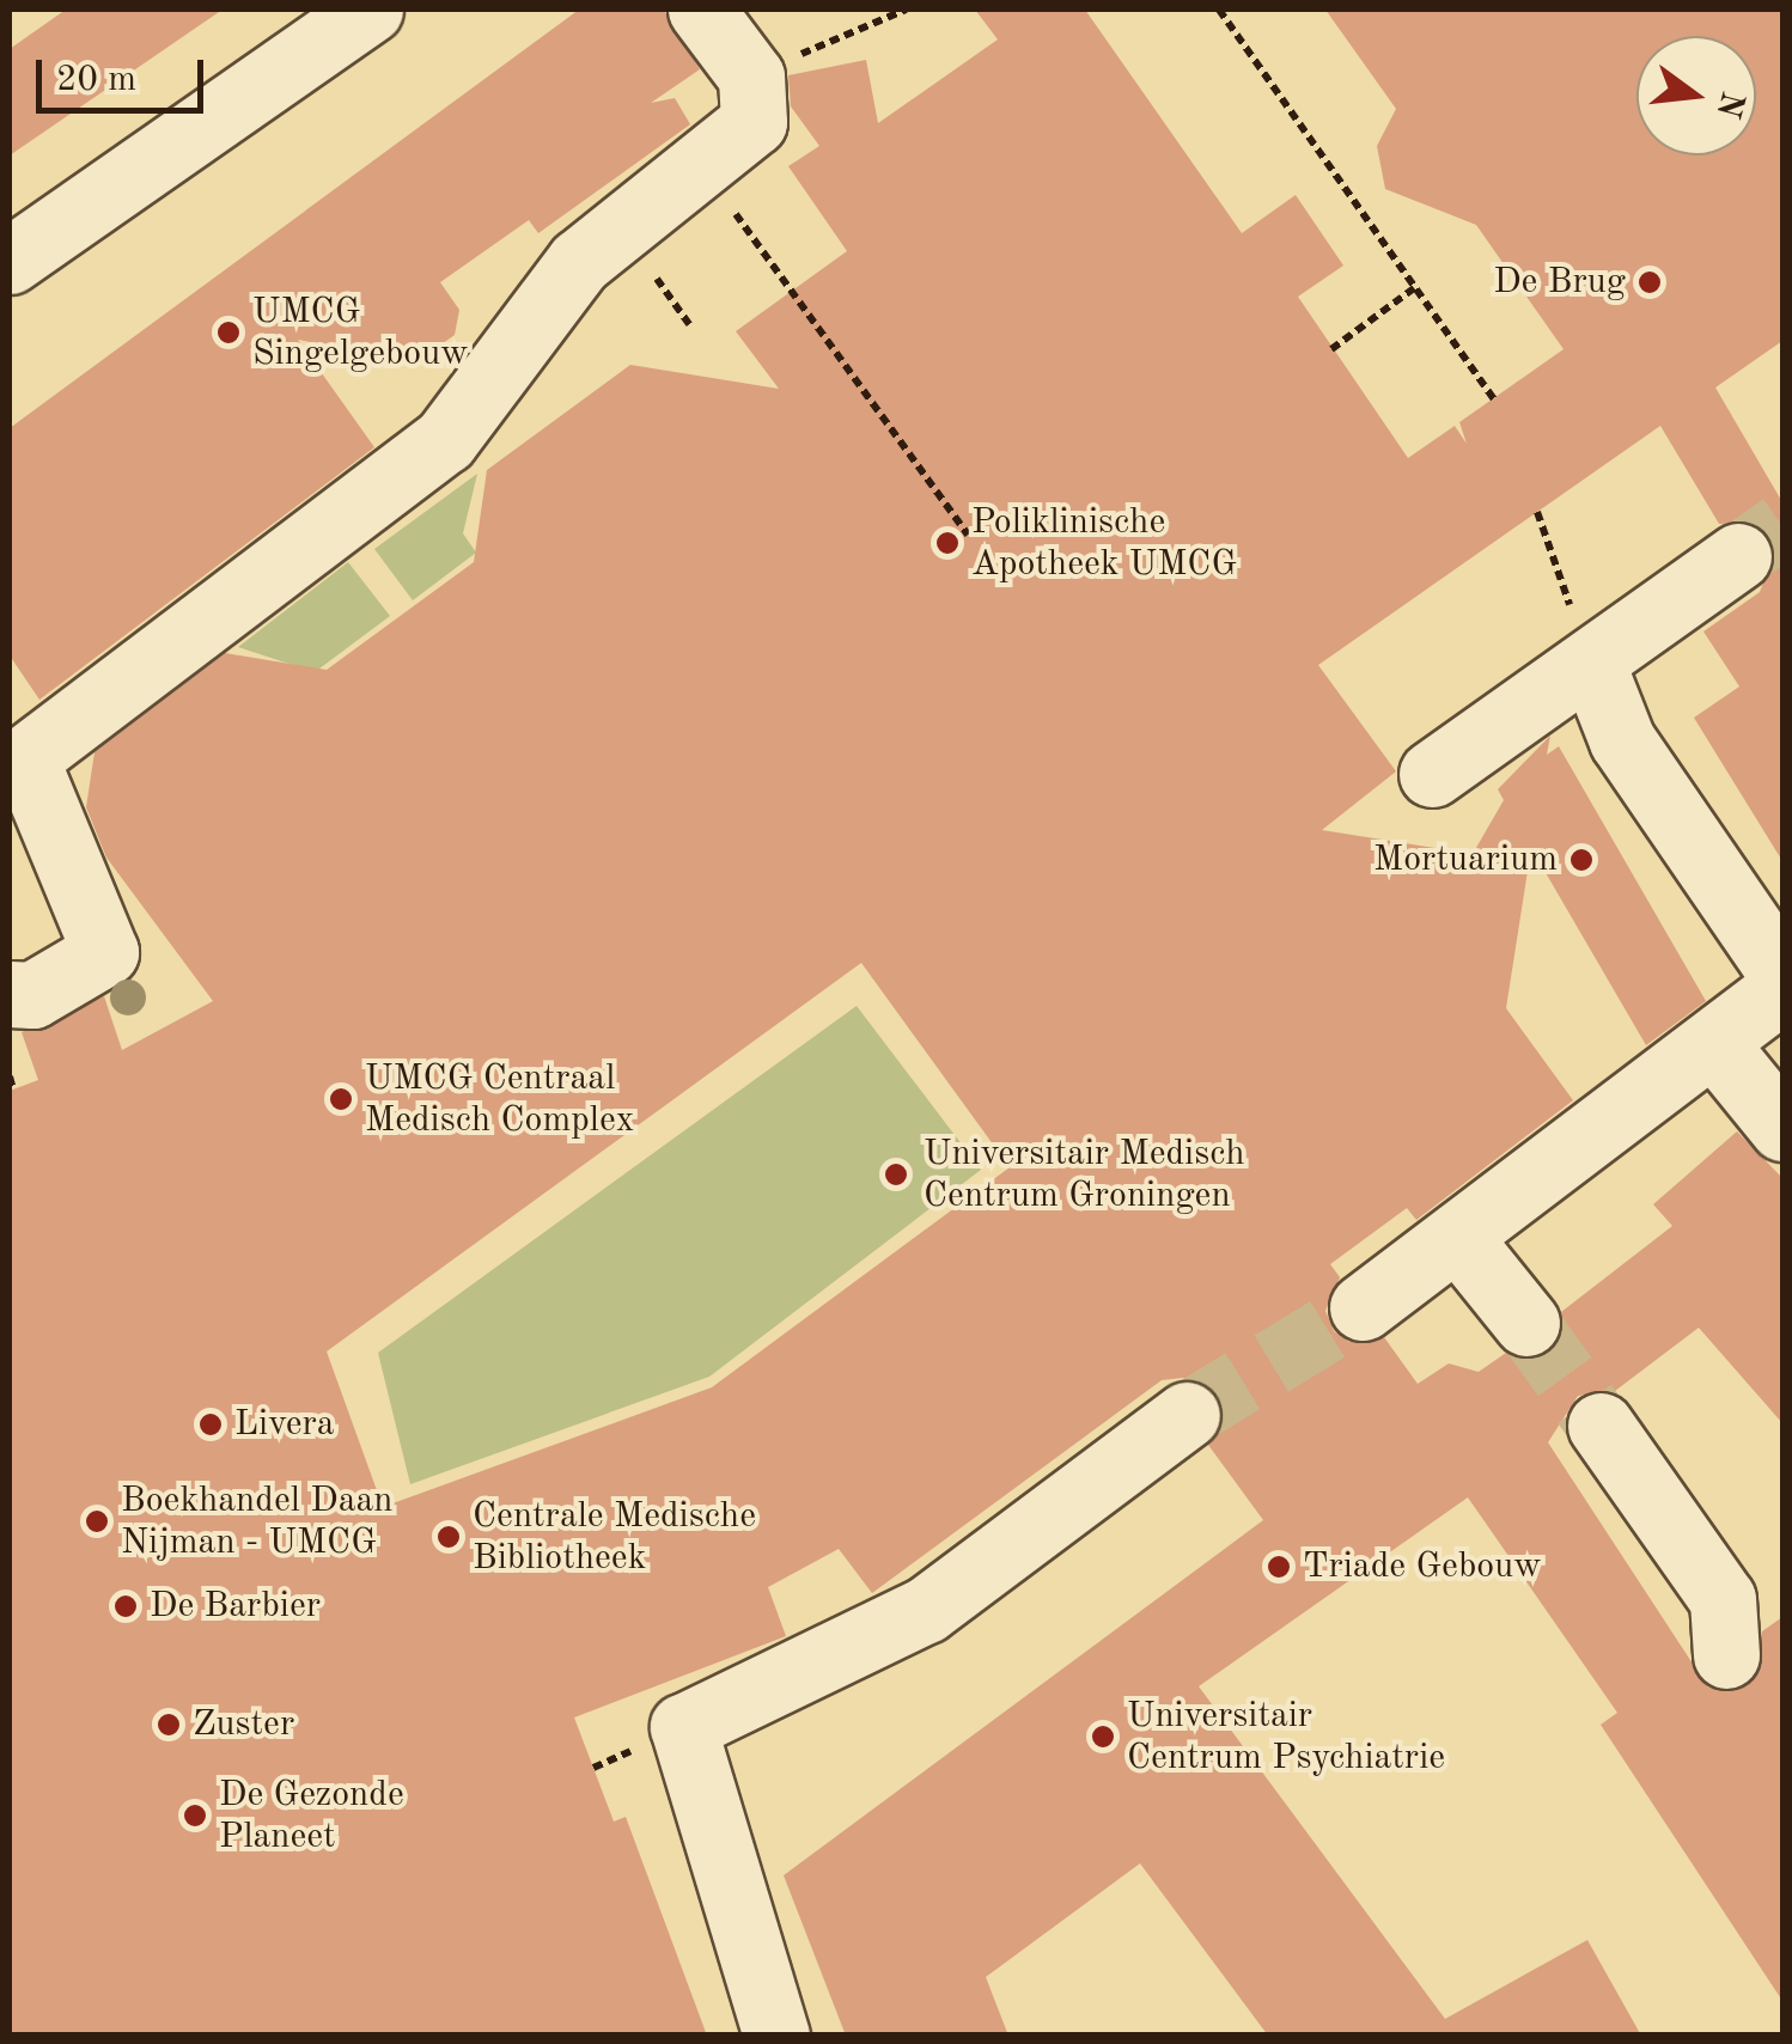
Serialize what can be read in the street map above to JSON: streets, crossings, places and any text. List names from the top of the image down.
{
  "places": [
    "De Brug",
    "UMCG Singelgebouw",
    "Poliklinische Apotheek UMCG",
    "Mortuarium",
    "UMCG Centraal Medisch Complex",
    "Universitair Medisch Centrum Groningen",
    "Livera",
    "Boekhandel Daan Nijman - UMCG",
    "Centrale Medische Bibliotheek",
    "Triade Gebouw",
    "De Barbier",
    "Zuster",
    "Universitair Centrum Psychiatrie",
    "De Gezonde Planeet"
  ],
  "scale_bar": "20 m",
  "north": "right"
}
